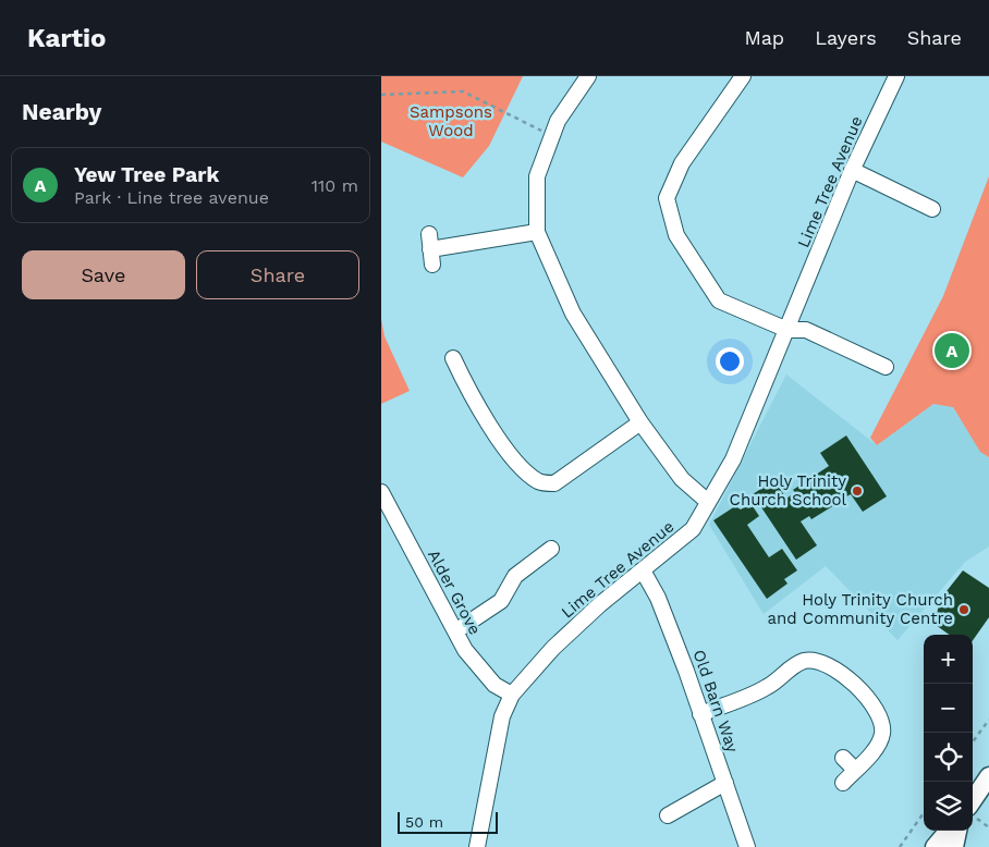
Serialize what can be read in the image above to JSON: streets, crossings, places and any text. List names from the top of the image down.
{
  "streets": {
    "street": ["Lime Tree Avenue", "Alder Grove", "Old Barn Way"]
  },
  "crossings": [
    ["Lime Tree Avenue", "Alder Grove"],
    ["Lime Tree Avenue", "Old Barn Way"]
  ],
  "parks": ["Sampsons Wood"],
  "places": ["Holy Trinity Church School", "Holy Trinity Church and Community Centre"],
  "scale_bar": "50 m",
  "page": {
    "header": "Kartio",
    "nav": ["Map", "Layers", "Share"],
    "heading": "Nearby",
    "list": [
      {
        "mark": "A",
        "name": "Yew Tree Park",
        "note": "Park · Line tree avenue",
        "value": "110 m"
      }
    ],
    "buttons": ["Save", "Share"],
    "pins": "A",
    "map_buttons": ["+", "−"],
    "scale": "50 m"
  }
}
